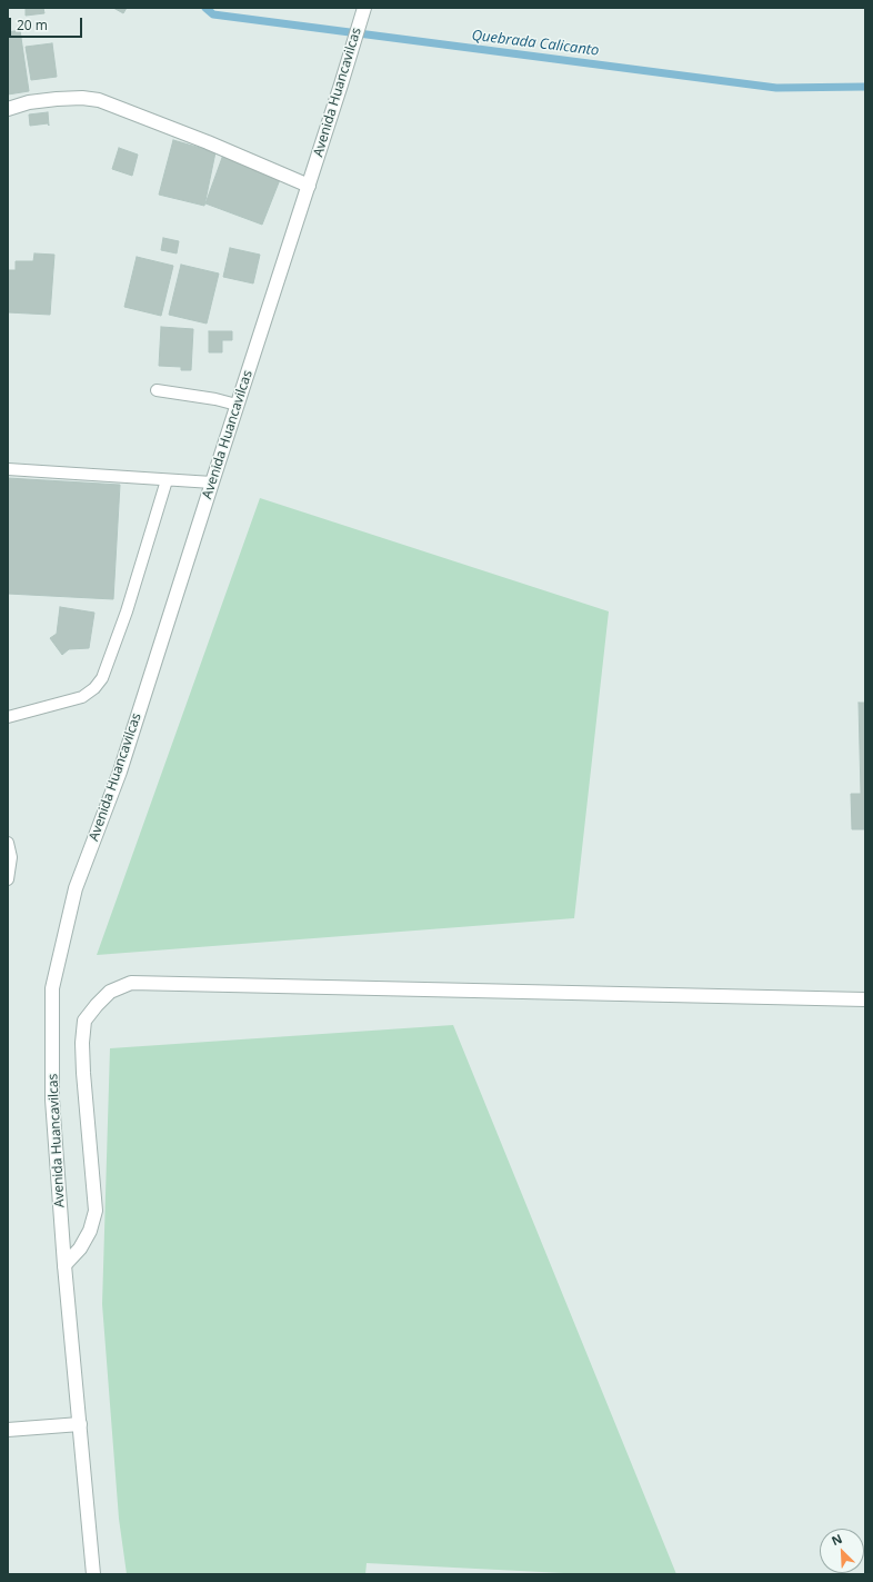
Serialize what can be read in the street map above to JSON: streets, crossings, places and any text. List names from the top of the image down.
{
  "streets": {
    "street": ["Avenida Huancavilcas"]
  },
  "water": ["Quebrada Calicanto"],
  "scale_bar": "20 m",
  "north": "top left"
}
